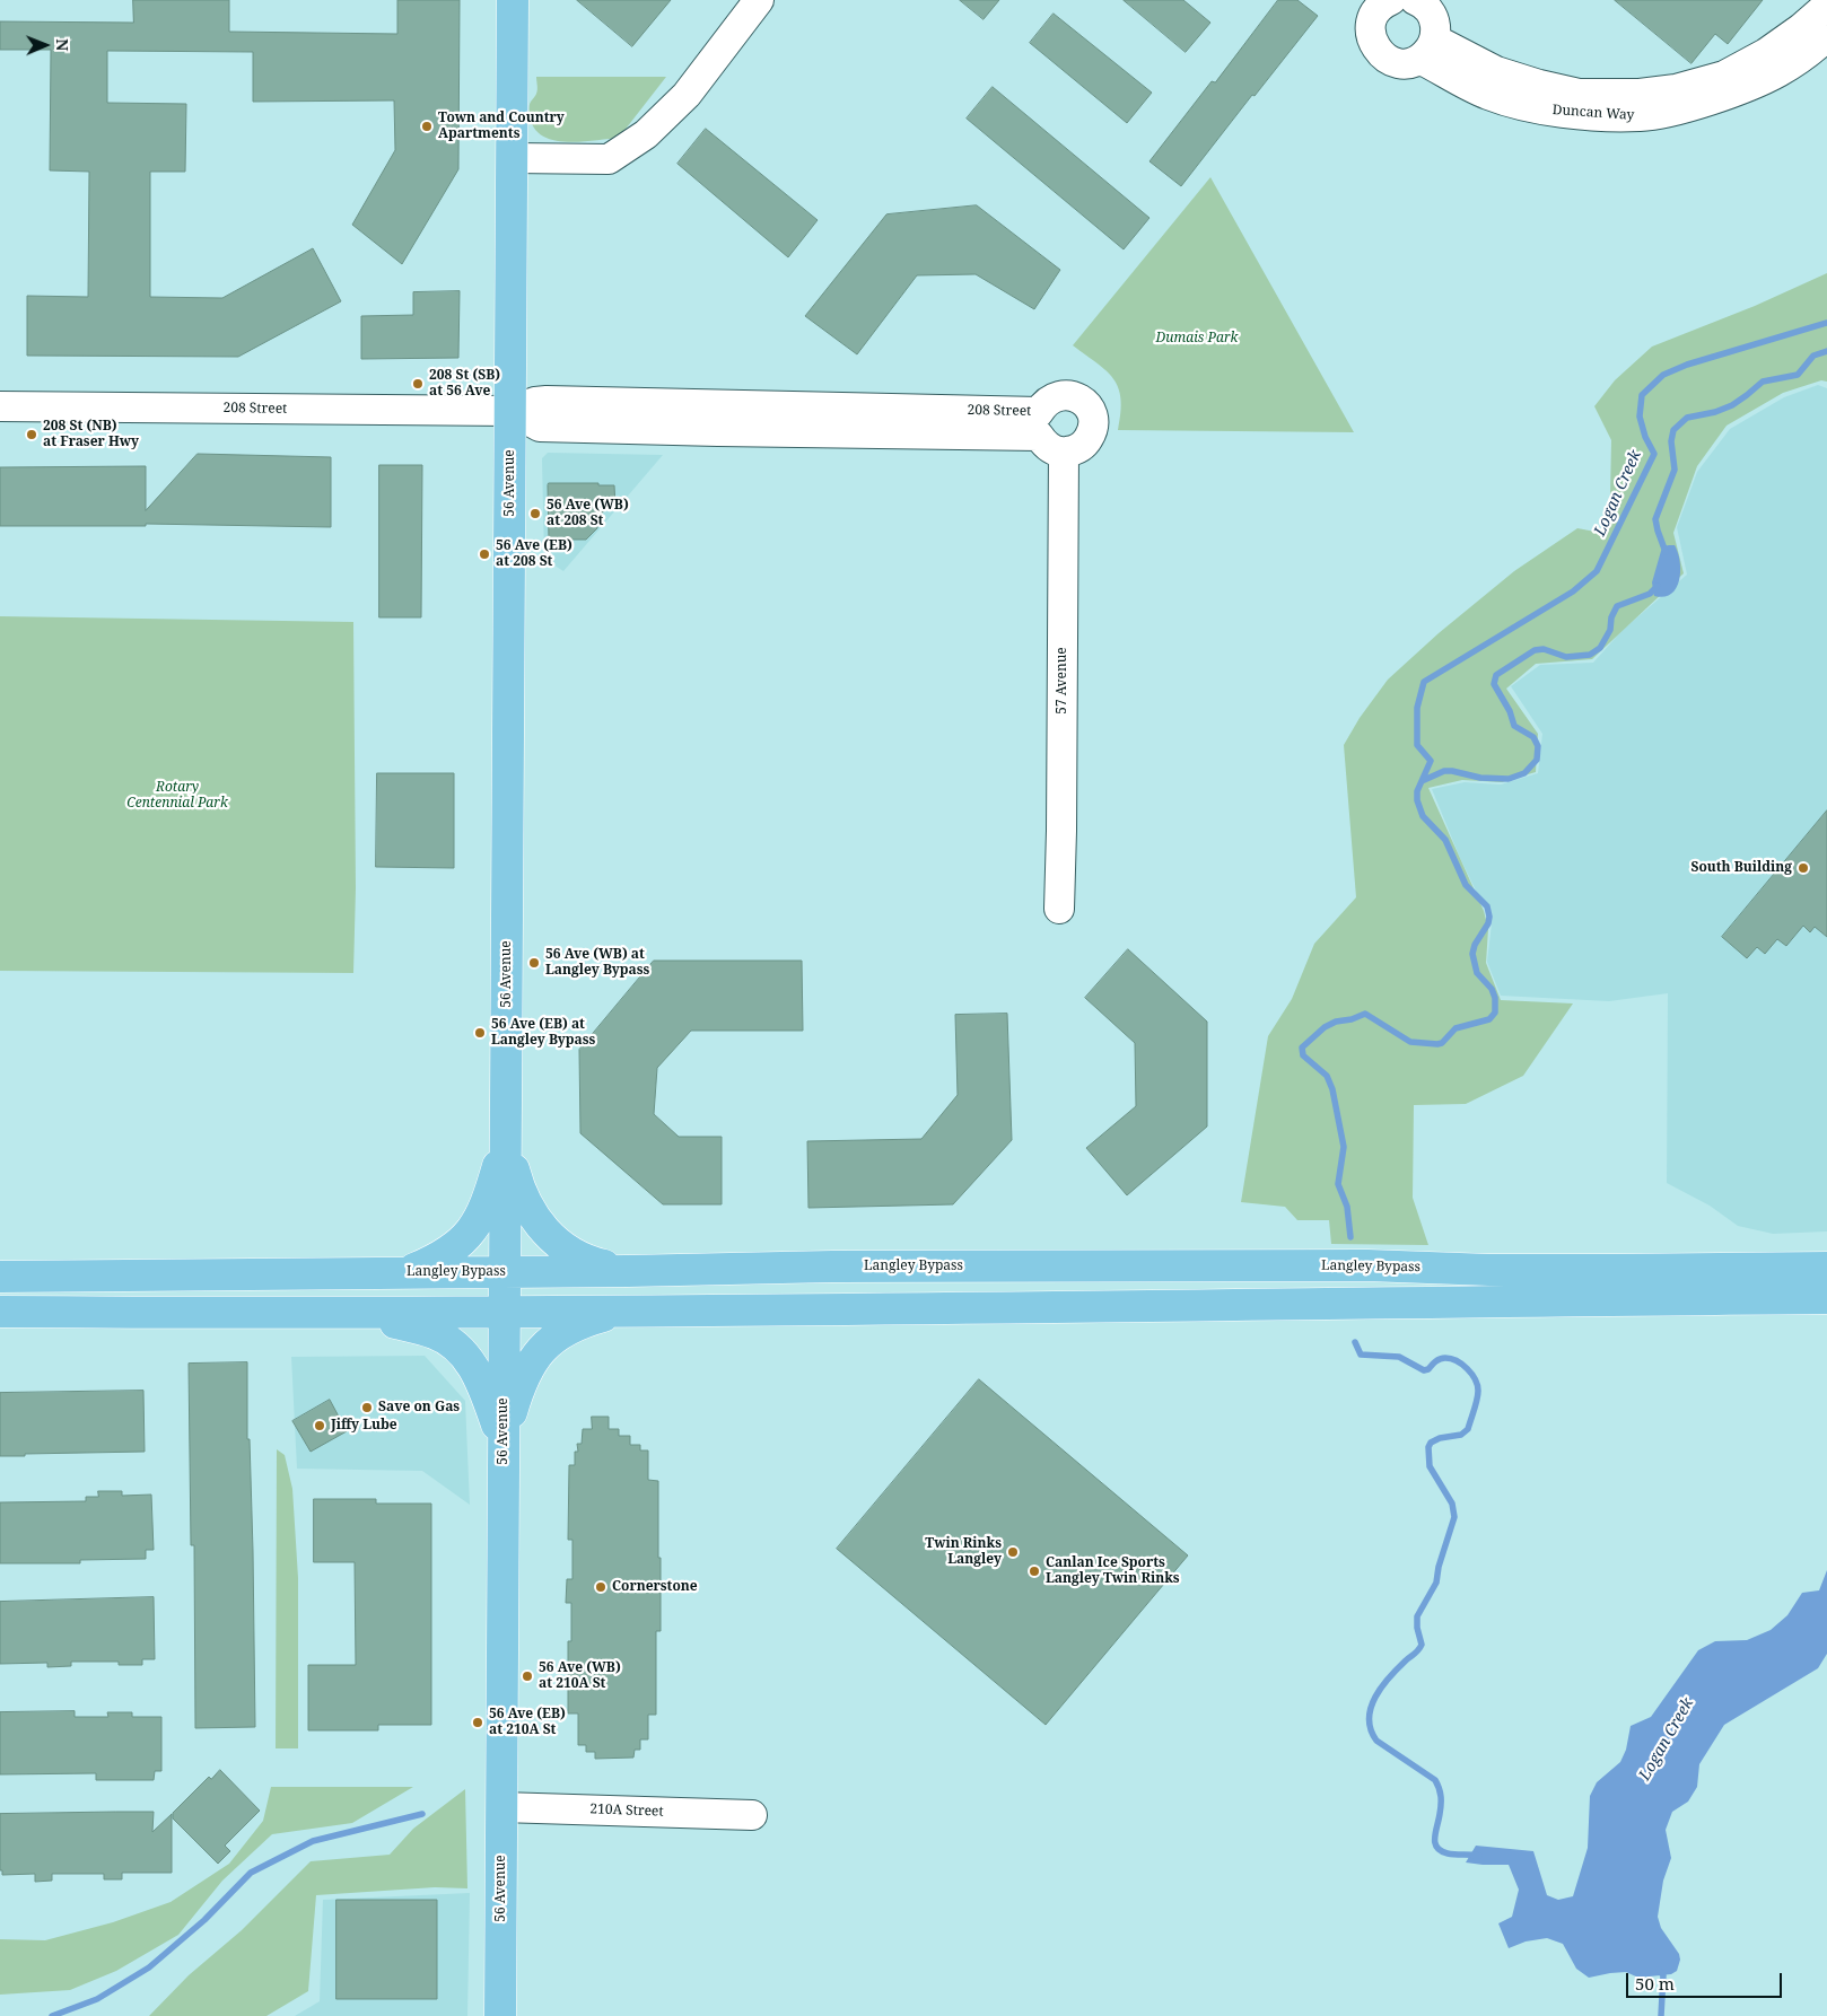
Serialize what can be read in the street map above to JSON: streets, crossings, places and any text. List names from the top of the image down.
{
  "streets": {
    "main road": ["56 Avenue", "Langley Bypass"],
    "street": [
      "Duncan Way",
      "208 Street",
      "57 Avenue",
      "210A Street"
    ]
  },
  "crossings": [
    ["208 Street", "56 Avenue"],
    ["208 Street", "57 Avenue"],
    ["56 Avenue", "Langley Bypass"],
    ["56 Avenue", "210A Street"]
  ],
  "water": ["Logan Creek"],
  "parks": ["Dumais Park", "Rotary Centennial Park"],
  "places": [
    "Town and Country Apartments",
    "208 St (SB) at 56 Ave",
    "208 St (NB) at Fraser Hwy",
    "56 Ave (WB) at 208 St",
    "56 Ave (EB) at 208 St",
    "South Building",
    "56 Ave (WB) at Langley Bypass",
    "56 Ave (EB) at Langley Bypass",
    "Save on Gas",
    "Jiffy Lube",
    "Twin Rinks Langley",
    "Canlan Ice Sports Langley Twin Rinks",
    "Cornerstone",
    "56 Ave (WB) at 210A St",
    "56 Ave (EB) at 210A St"
  ],
  "scale_bar": "50 m",
  "north": "right"
}
